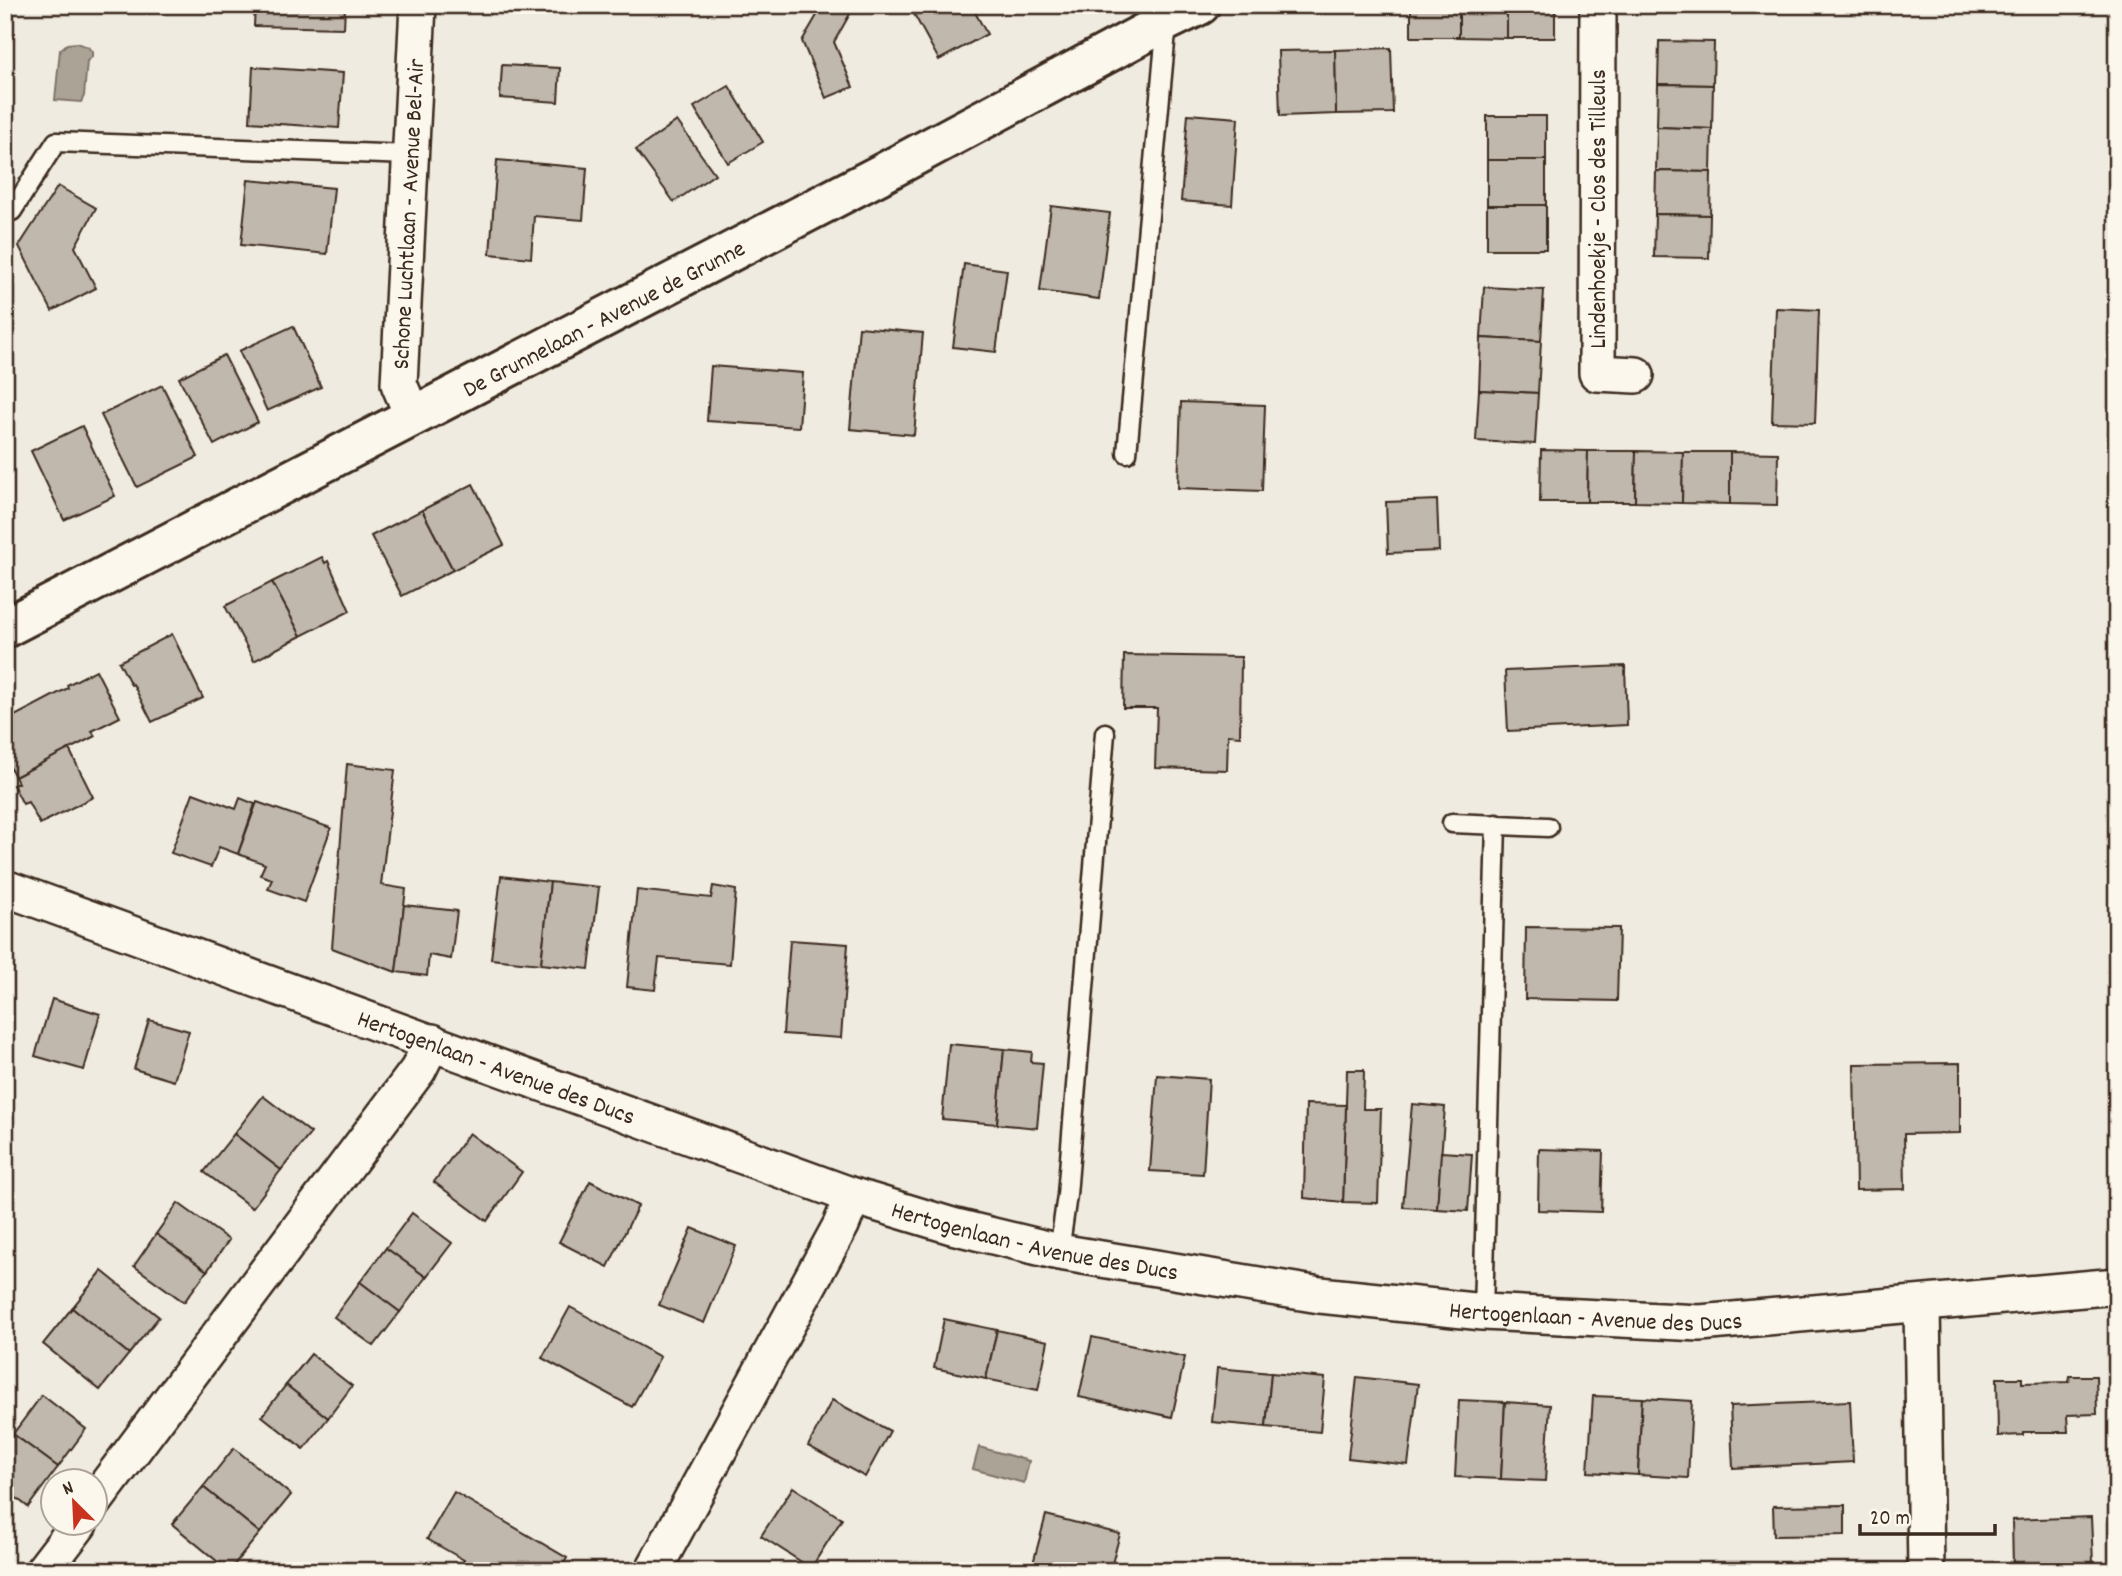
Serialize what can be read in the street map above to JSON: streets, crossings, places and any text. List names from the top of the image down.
{
  "streets": {
    "street": [
      "Lindenhoekje - Clos des Tilleuls",
      "Schone Luchtlaan - Avenue Bel-Air",
      "De Grunnelaan - Avenue de Grunne",
      "Hertogenlaan - Avenue des Ducs"
    ]
  },
  "crossings": [
    ["Schone Luchtlaan - Avenue Bel-Air", "De Grunnelaan - Avenue de Grunne"]
  ],
  "scale_bar": "20 m",
  "north": "top left"
}
